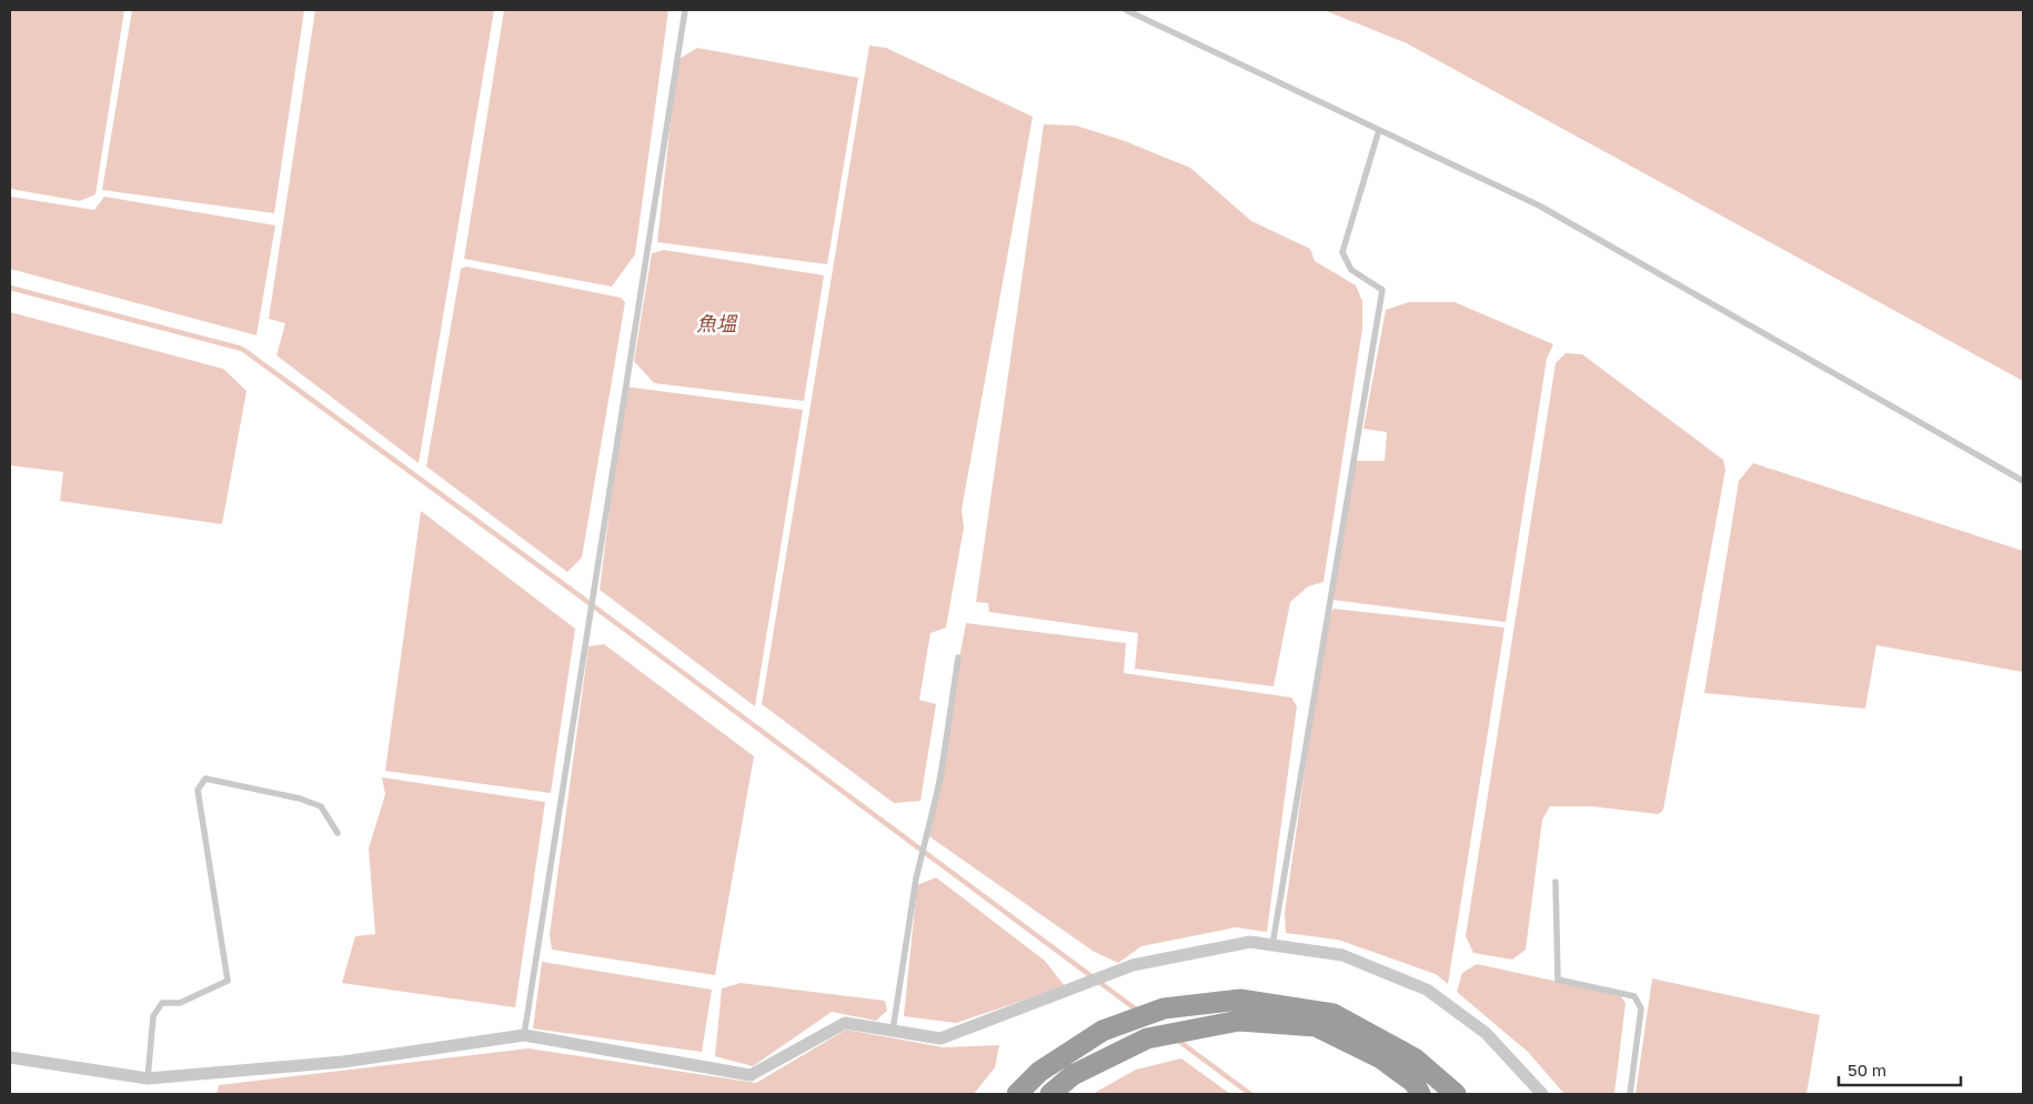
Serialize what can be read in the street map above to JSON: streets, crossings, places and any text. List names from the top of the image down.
{
  "water": ["魚塭"],
  "scale_bar": "50 m"
}
